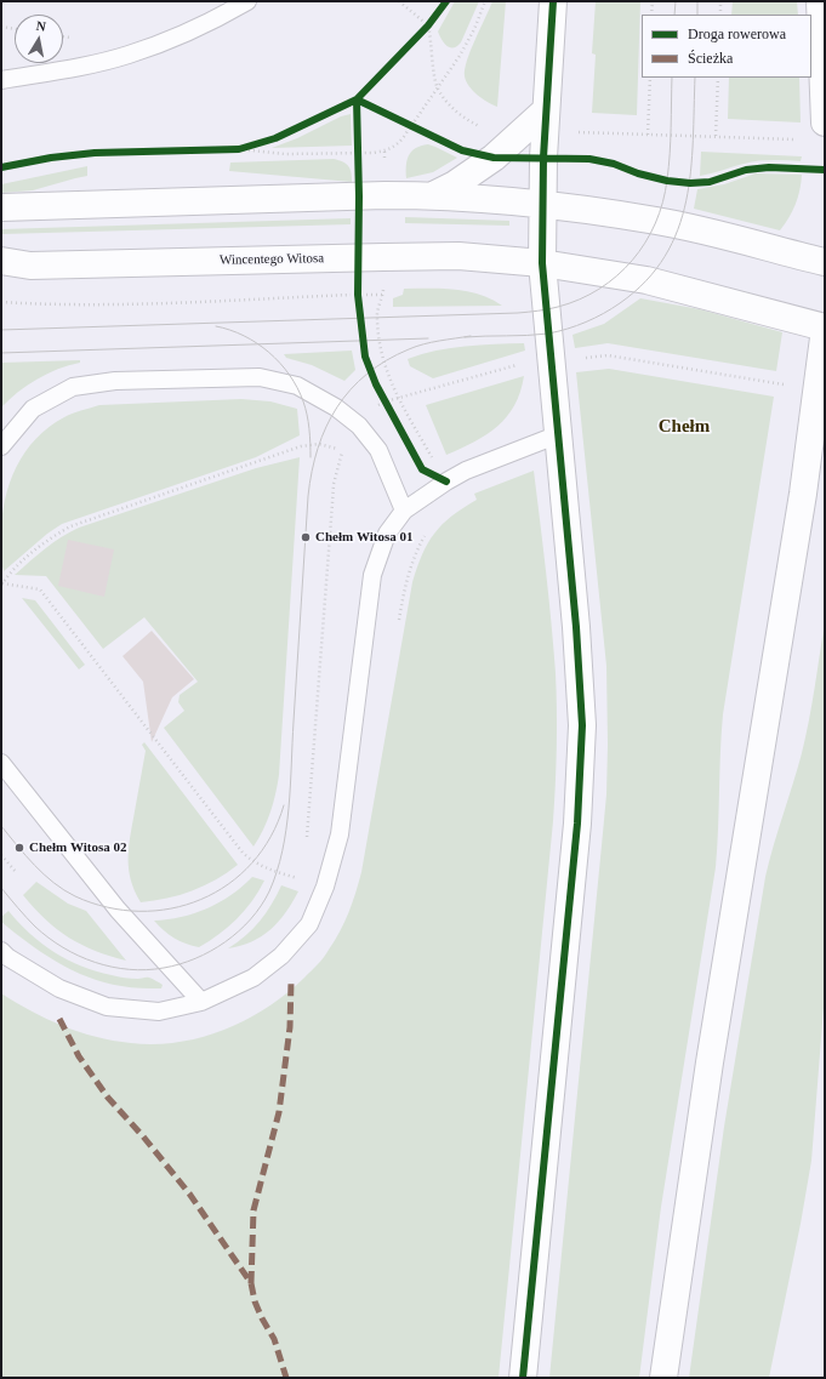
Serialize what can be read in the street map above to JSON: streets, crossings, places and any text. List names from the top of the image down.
{
  "streets": {
    "street": ["Wincentego Witosa"]
  },
  "districts": ["Chełm"],
  "places": ["Chełm Witosa 01", "Chełm Witosa 02"],
  "legend": ["Droga rowerowa", "Ścieżka"],
  "north": "top"
}
